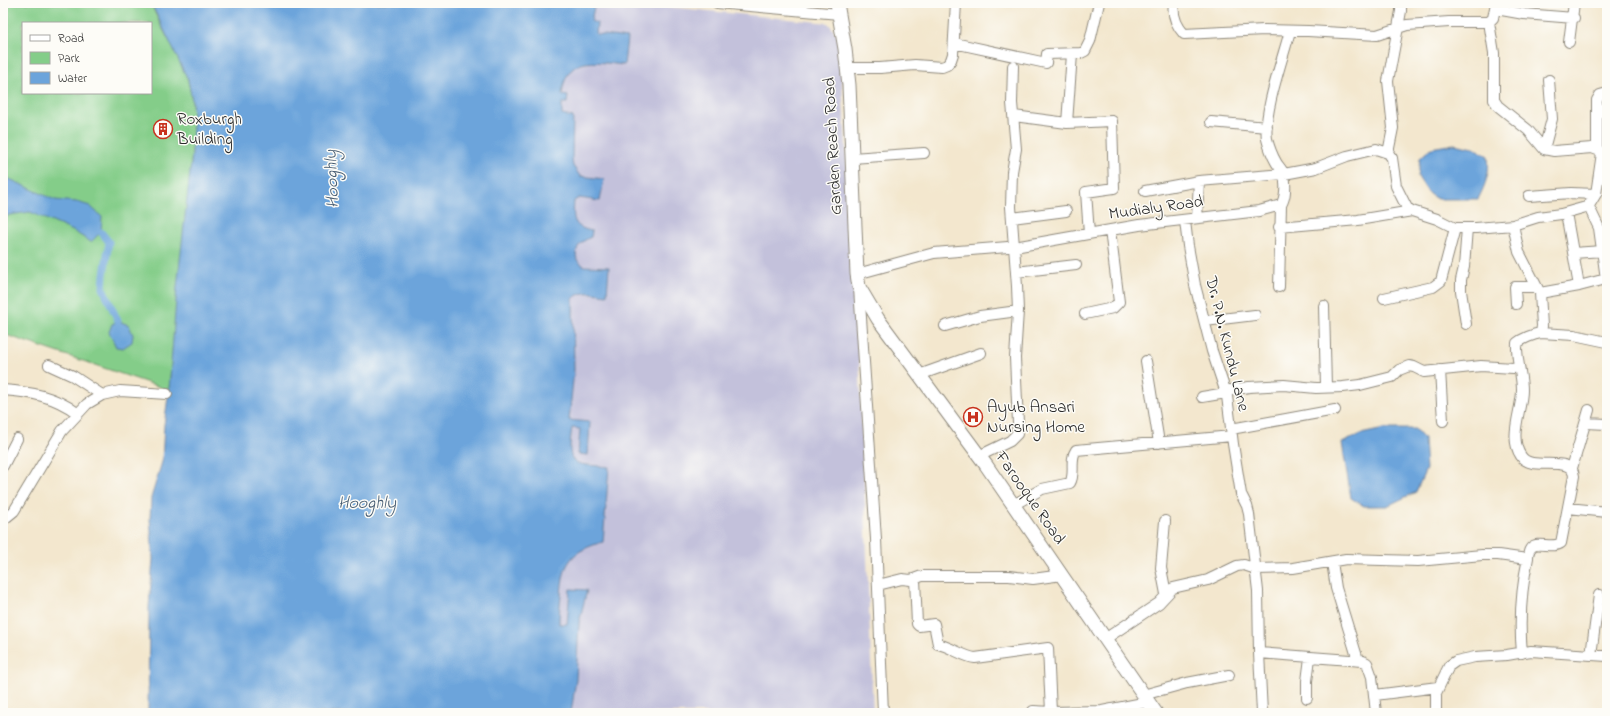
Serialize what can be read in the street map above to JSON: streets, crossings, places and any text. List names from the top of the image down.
{
  "streets": {
    "main road": ["Garden Reach Road", "Farooque Road"],
    "street": ["Mudialy Road", "Dr. P.N. Kundu Lane"]
  },
  "crossings": [
    ["Garden Reach Road", "Mudialy Road"],
    ["Garden Reach Road", "Farooque Road"],
    ["Mudialy Road", "Dr. P.N. Kundu Lane"],
    ["Mudialy Road", "Farooque Road"]
  ],
  "water": ["Hooghly"],
  "places": {
    "building": ["Roxburgh Building"],
    "hospital": ["Ayub Ansari Nursing Home"]
  },
  "legend": ["Road", "Park", "Water"]
}
